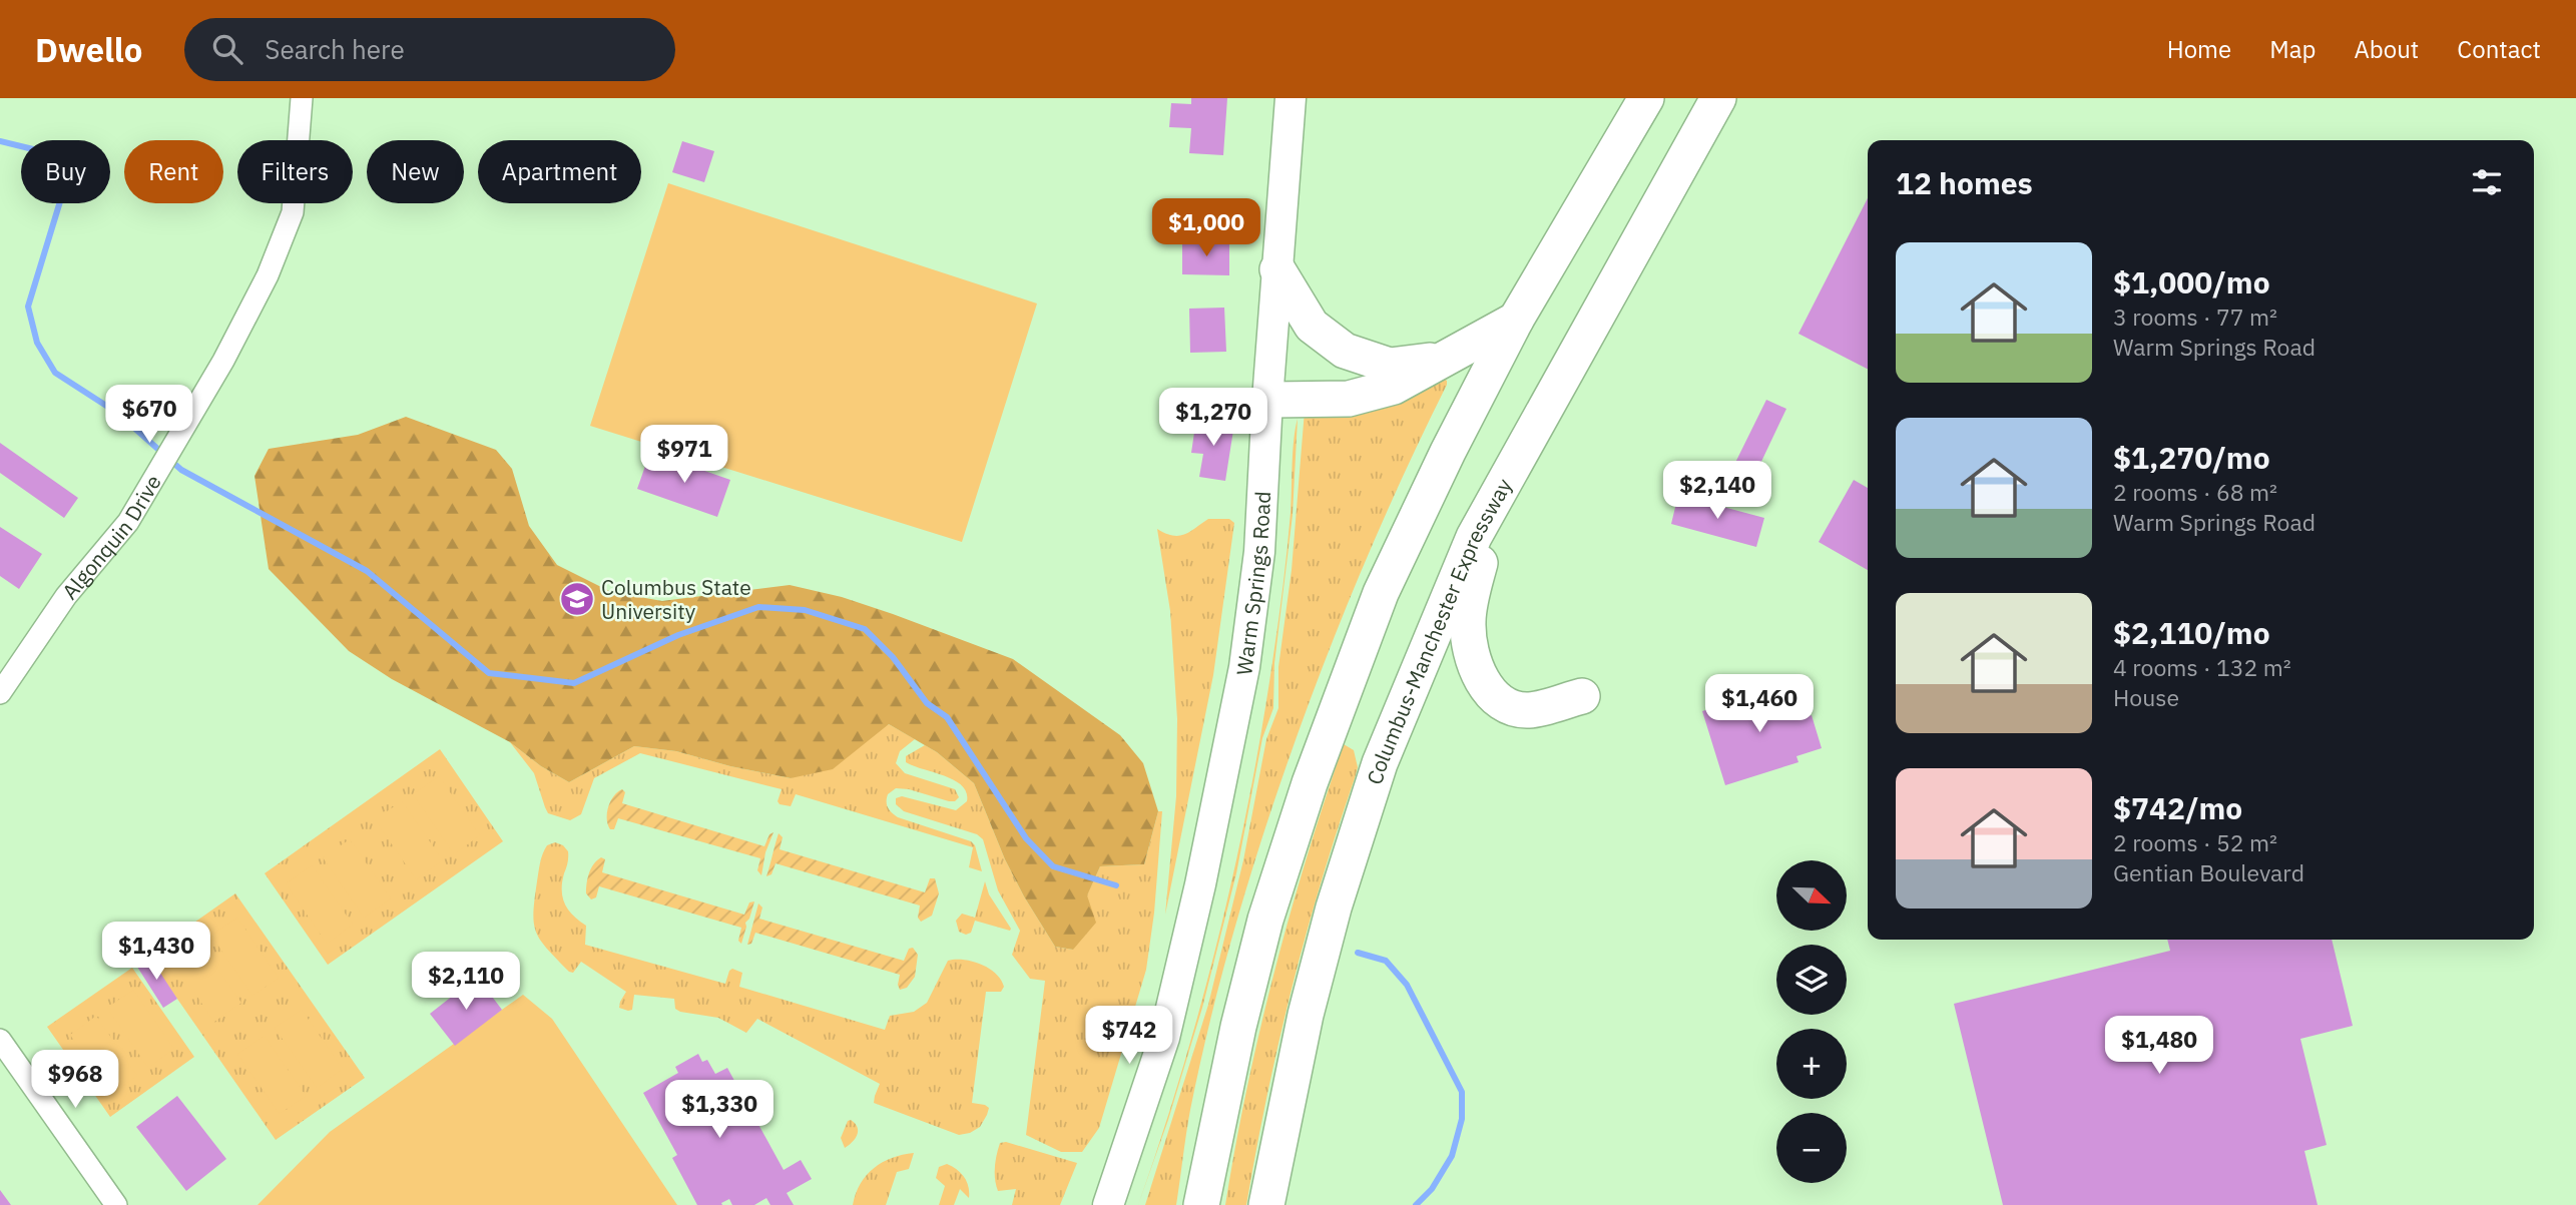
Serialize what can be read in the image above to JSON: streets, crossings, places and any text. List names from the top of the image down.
{
  "streets": {
    "highway": ["Columbus-Manchester Expressway"],
    "main road": ["Warm Springs Road"],
    "street": ["Algonquin Drive"]
  },
  "places": {
    "school or university": ["Columbus State University"]
  },
  "north": "bottom right",
  "page": {
    "header": "Dwello",
    "search": "Search here",
    "nav": [
      "Home",
      "Map",
      "About",
      "Contact"
    ],
    "chip": [
      "Buy",
      "Rent",
      "Filters",
      "New",
      "Apartment"
    ],
    "heading": "12 homes",
    "price": [
      "$1,000",
      "$670",
      "$1,270",
      "$971",
      "$2,140",
      "$1,460",
      "$1,430",
      "$2,110",
      "$742",
      "$1,480",
      "$968",
      "$1,330"
    ],
    "list": [
      {
        "name": "$1,000/mo",
        "note": "3 rooms · 77 m² · Warm Springs Road"
      },
      {
        "name": "$1,270/mo",
        "note": "2 rooms · 68 m² · Warm Springs Road"
      },
      {
        "name": "$2,110/mo",
        "note": "4 rooms · 132 m² · House"
      },
      {
        "name": "$742/mo",
        "note": "2 rooms · 52 m² · Gentian Boulevard"
      }
    ],
    "map_buttons": ["+", "−"]
  }
}
